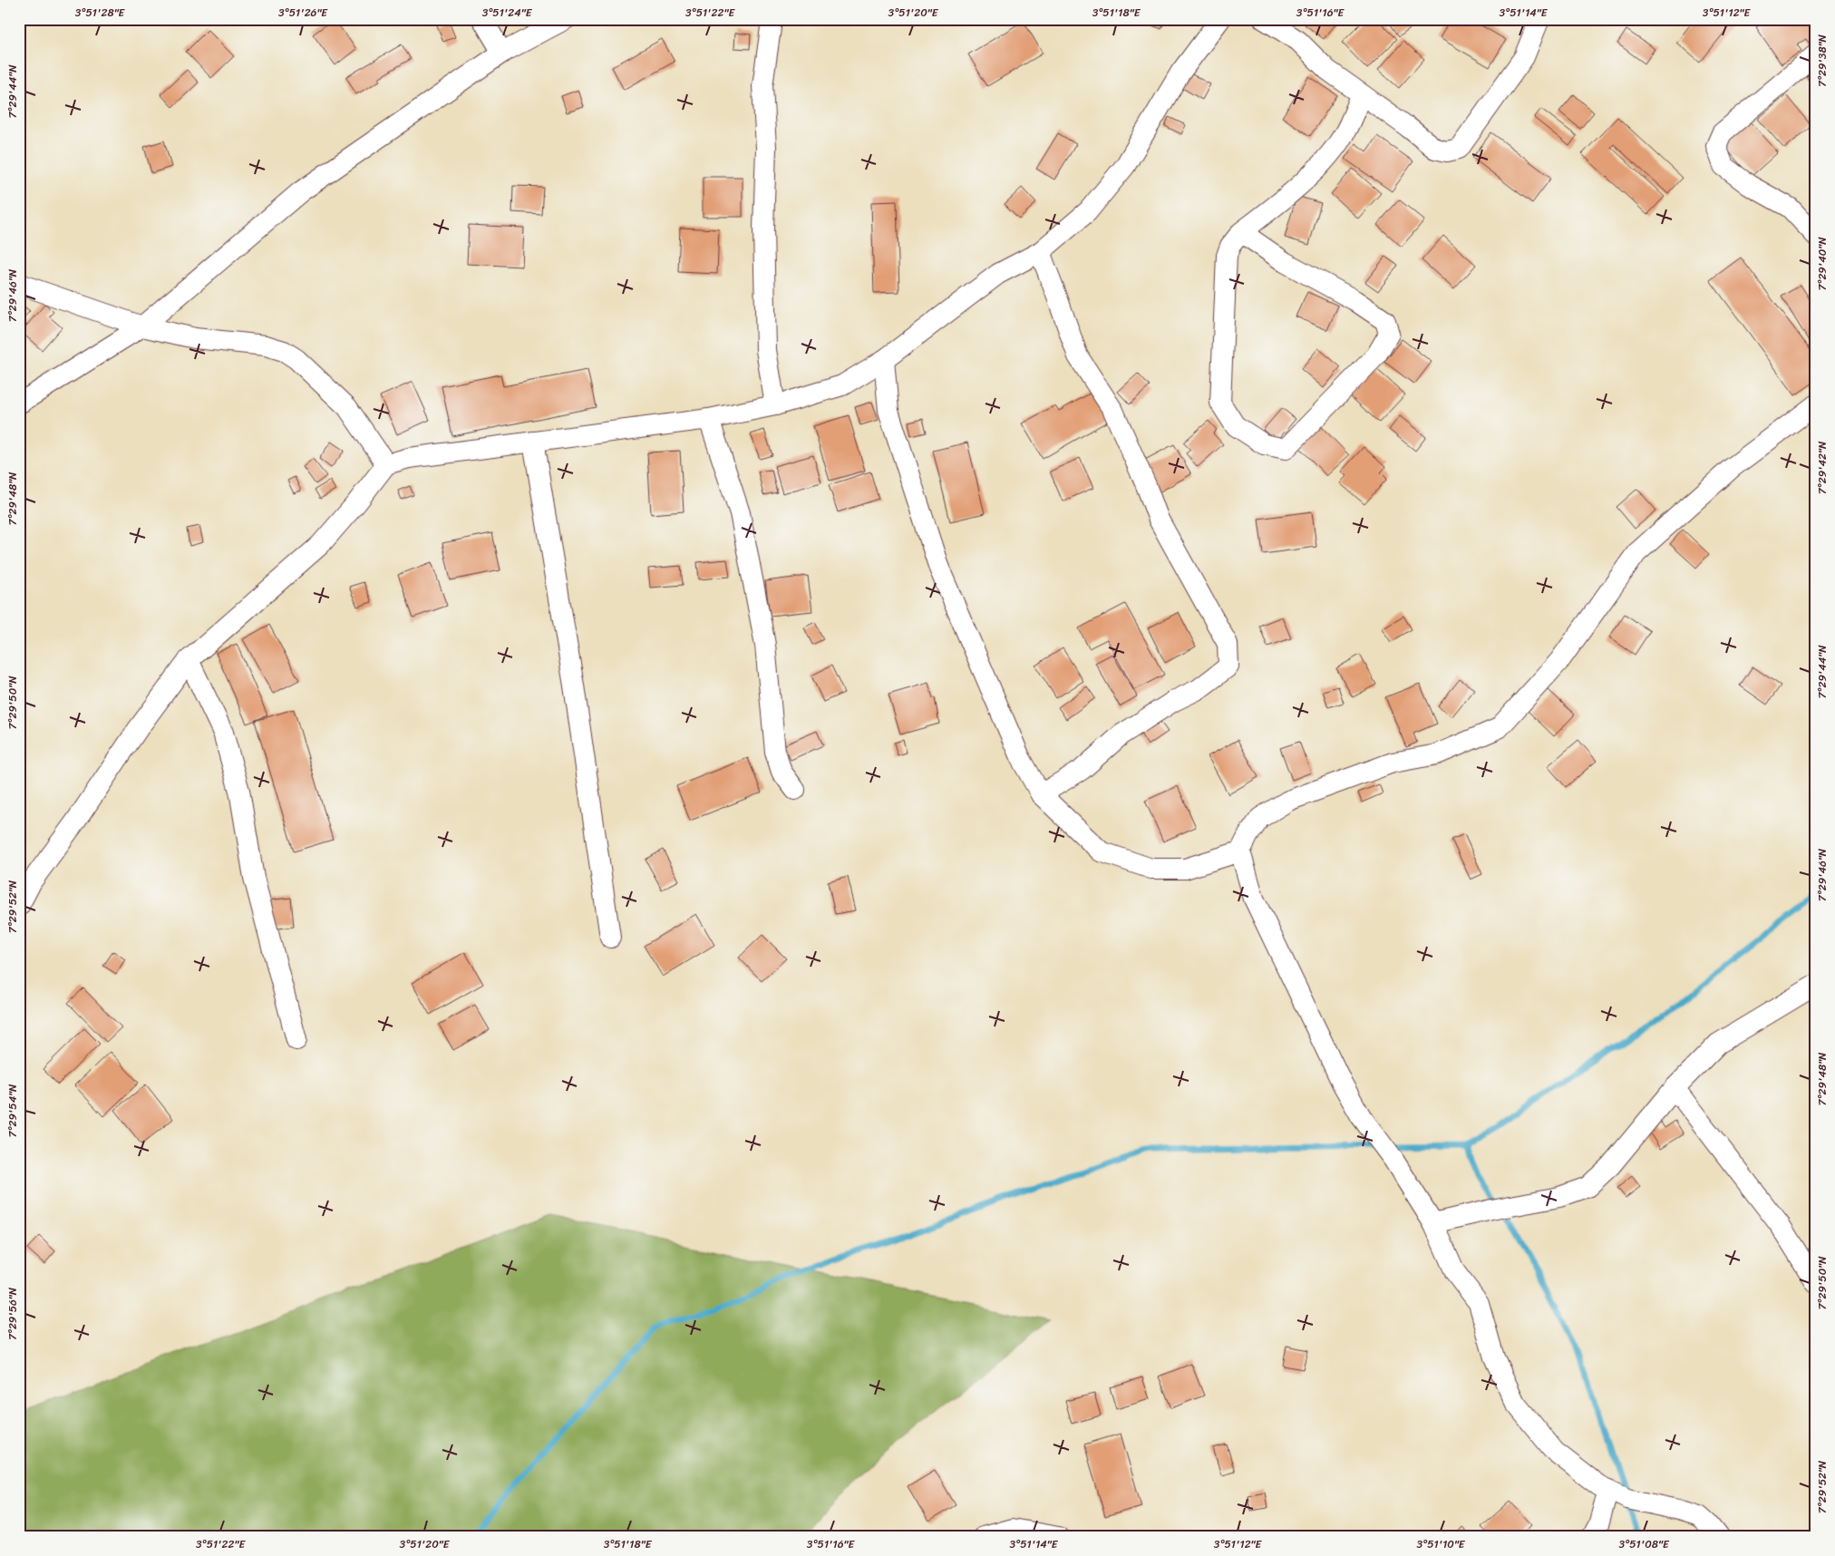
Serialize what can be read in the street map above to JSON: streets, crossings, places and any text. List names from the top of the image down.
{
  "coordinates": [
    "3°51'28\"E",
    "3°51'26\"E",
    "3°51'24\"E",
    "3°51'22\"E",
    "3°51'20\"E",
    "3°51'18\"E",
    "3°51'16\"E",
    "3°51'14\"E",
    "3°51'12\"E",
    "7°29'38\"N",
    "7°29'44\"N",
    "7°29'40\"N",
    "7°29'46\"N",
    "7°29'42\"N",
    "7°29'48\"N",
    "7°29'50\"N",
    "7°29'52\"N",
    "7°29'54\"N",
    "7°29'56\"N",
    "3°51'10\"E",
    "3°51'08\"E"
  ]
}
